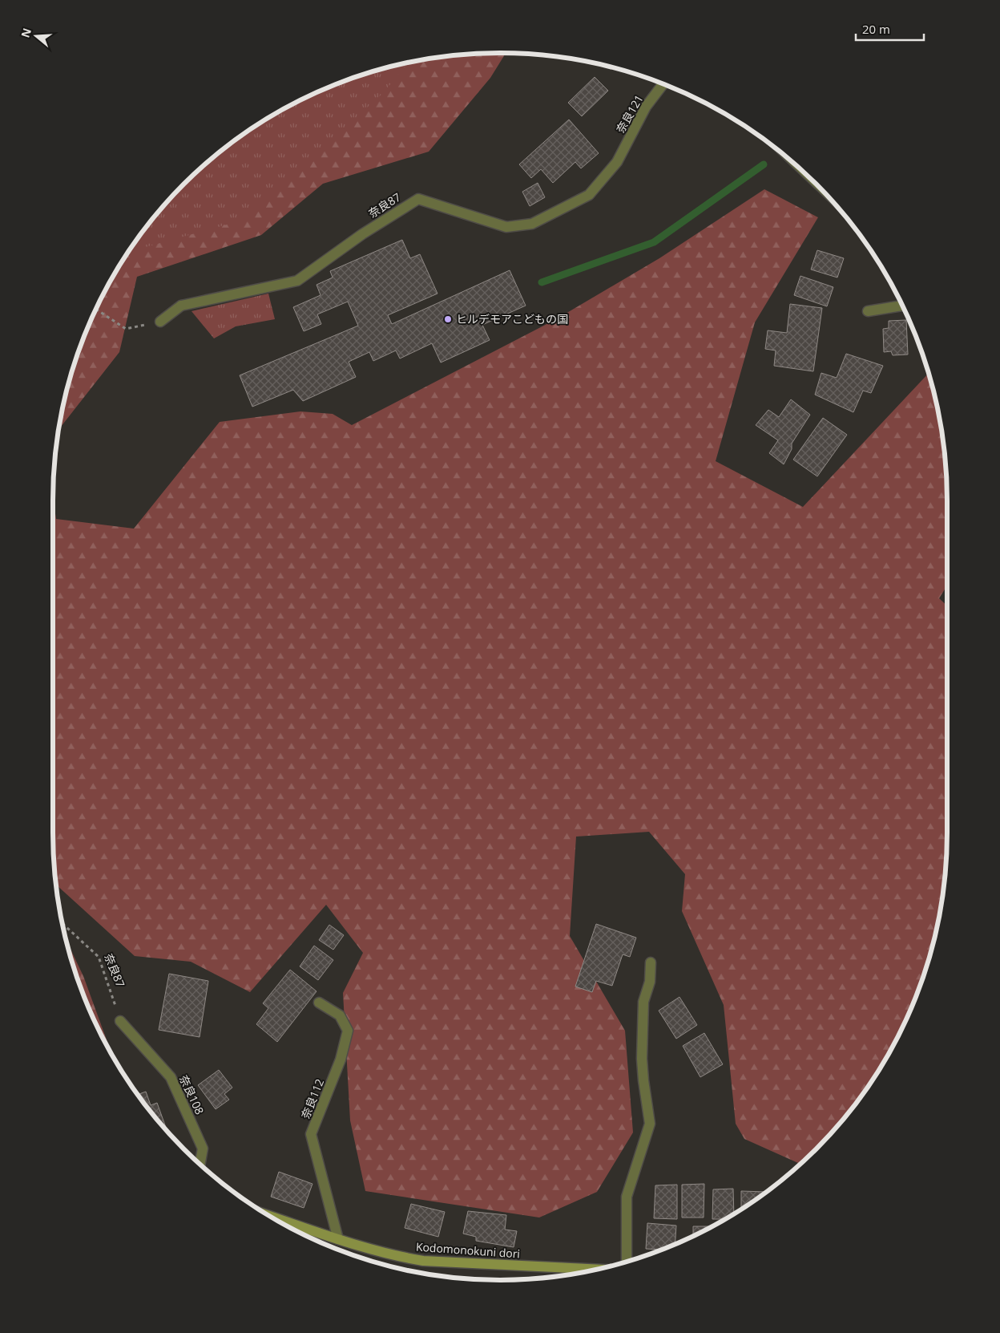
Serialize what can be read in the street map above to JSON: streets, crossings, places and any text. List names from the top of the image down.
{
  "streets": {
    "main road": ["Kodomonokuni dori"],
    "street": [
      "奈良121",
      "奈良87",
      "奈良108",
      "奈良112"
    ]
  },
  "crossings": [
    ["奈良121", "奈良87"],
    ["奈良87", "奈良108"],
    ["奈良112", "Kodomonokuni dori"]
  ],
  "places": ["ヒルデモアこどもの国"],
  "scale_bar": "20 m",
  "north": "left"
}
